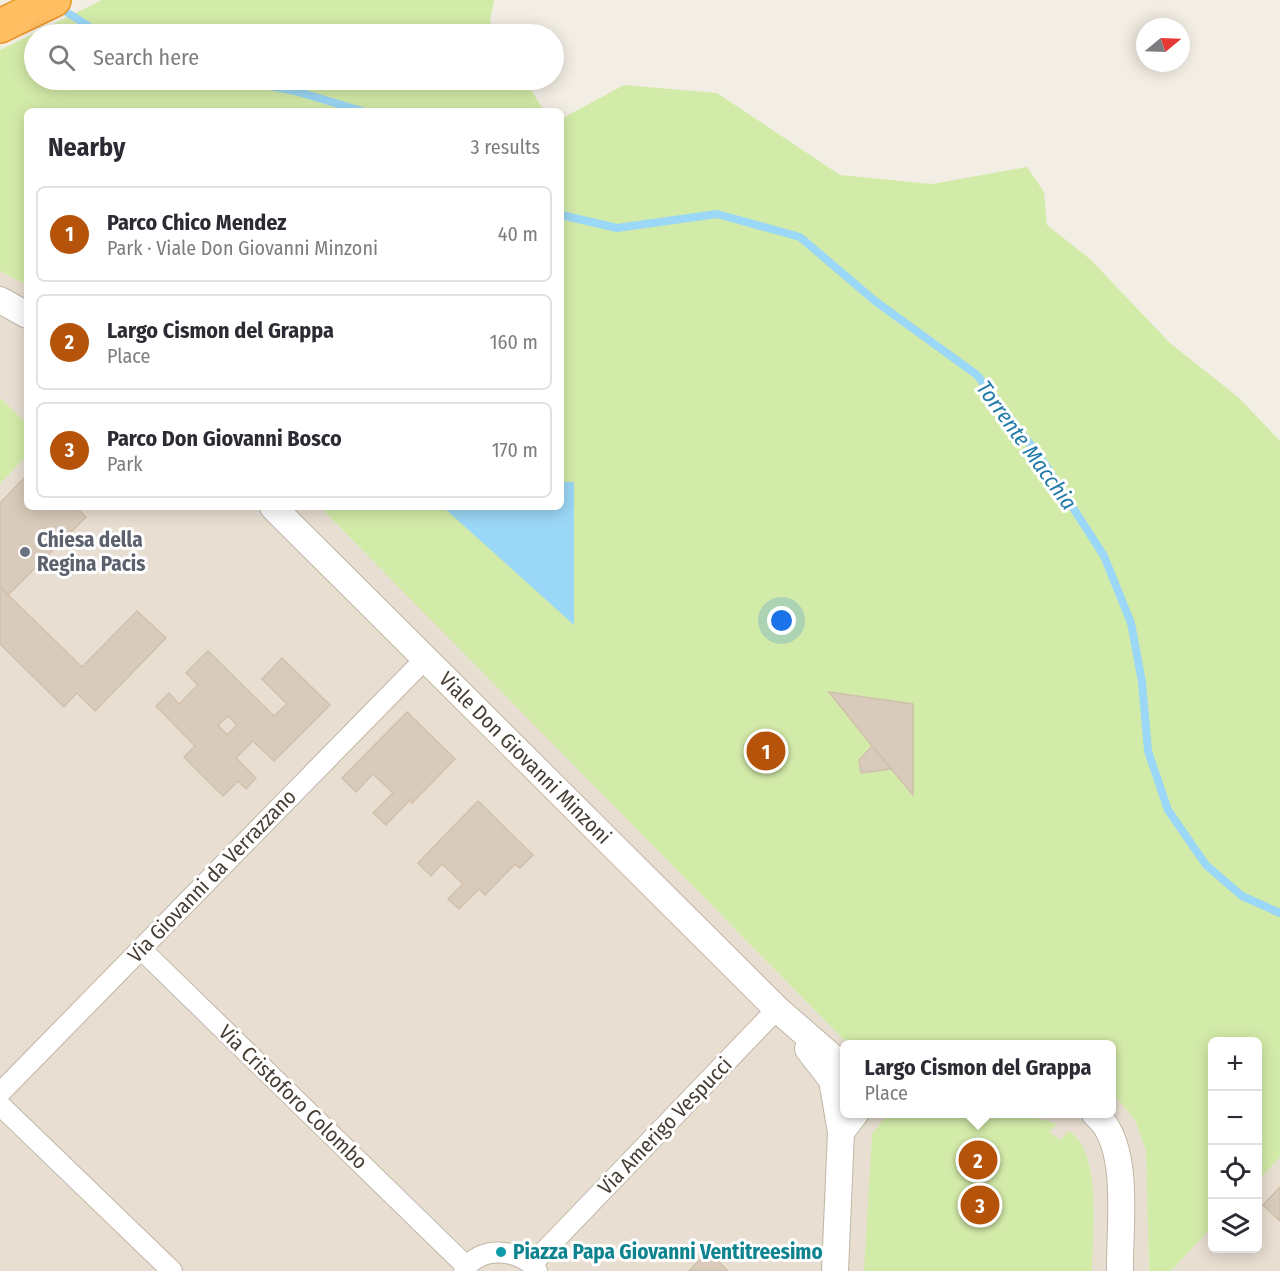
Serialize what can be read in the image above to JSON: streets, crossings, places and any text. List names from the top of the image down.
{
  "streets": {
    "street": [
      "Viale Don Giovanni Minzoni",
      "Via Giovanni da Verrazzano",
      "Via Cristoforo Colombo",
      "Via Amerigo Vespucci"
    ]
  },
  "crossings": [
    ["Viale Don Giovanni Minzoni", "Via Giovanni da Verrazzano"],
    ["Viale Don Giovanni Minzoni", "Via Amerigo Vespucci"],
    ["Via Giovanni da Verrazzano", "Via Cristoforo Colombo"]
  ],
  "water": ["Torrente Macchia"],
  "places": ["Chiesa della Regina Pacis", "Piazza Papa Giovanni Ventitreesimo"],
  "north": "right",
  "page": {
    "search": "Search here",
    "heading": ["Nearby", "3 results"],
    "list": [
      {
        "mark": "1",
        "name": "Parco Chico Mendez",
        "note": "Park · Viale Don Giovanni Minzoni",
        "value": "40 m"
      },
      {
        "mark": "2",
        "name": "Largo Cismon del Grappa",
        "note": "Place",
        "value": "160 m"
      },
      {
        "mark": "3",
        "name": "Parco Don Giovanni Bosco",
        "note": "Park",
        "value": "170 m"
      }
    ],
    "pins": ["1", "2", "3"],
    "map_buttons": ["+", "−"],
    "popup": ["Largo Cismon del Grappa", "Place"]
  }
}
